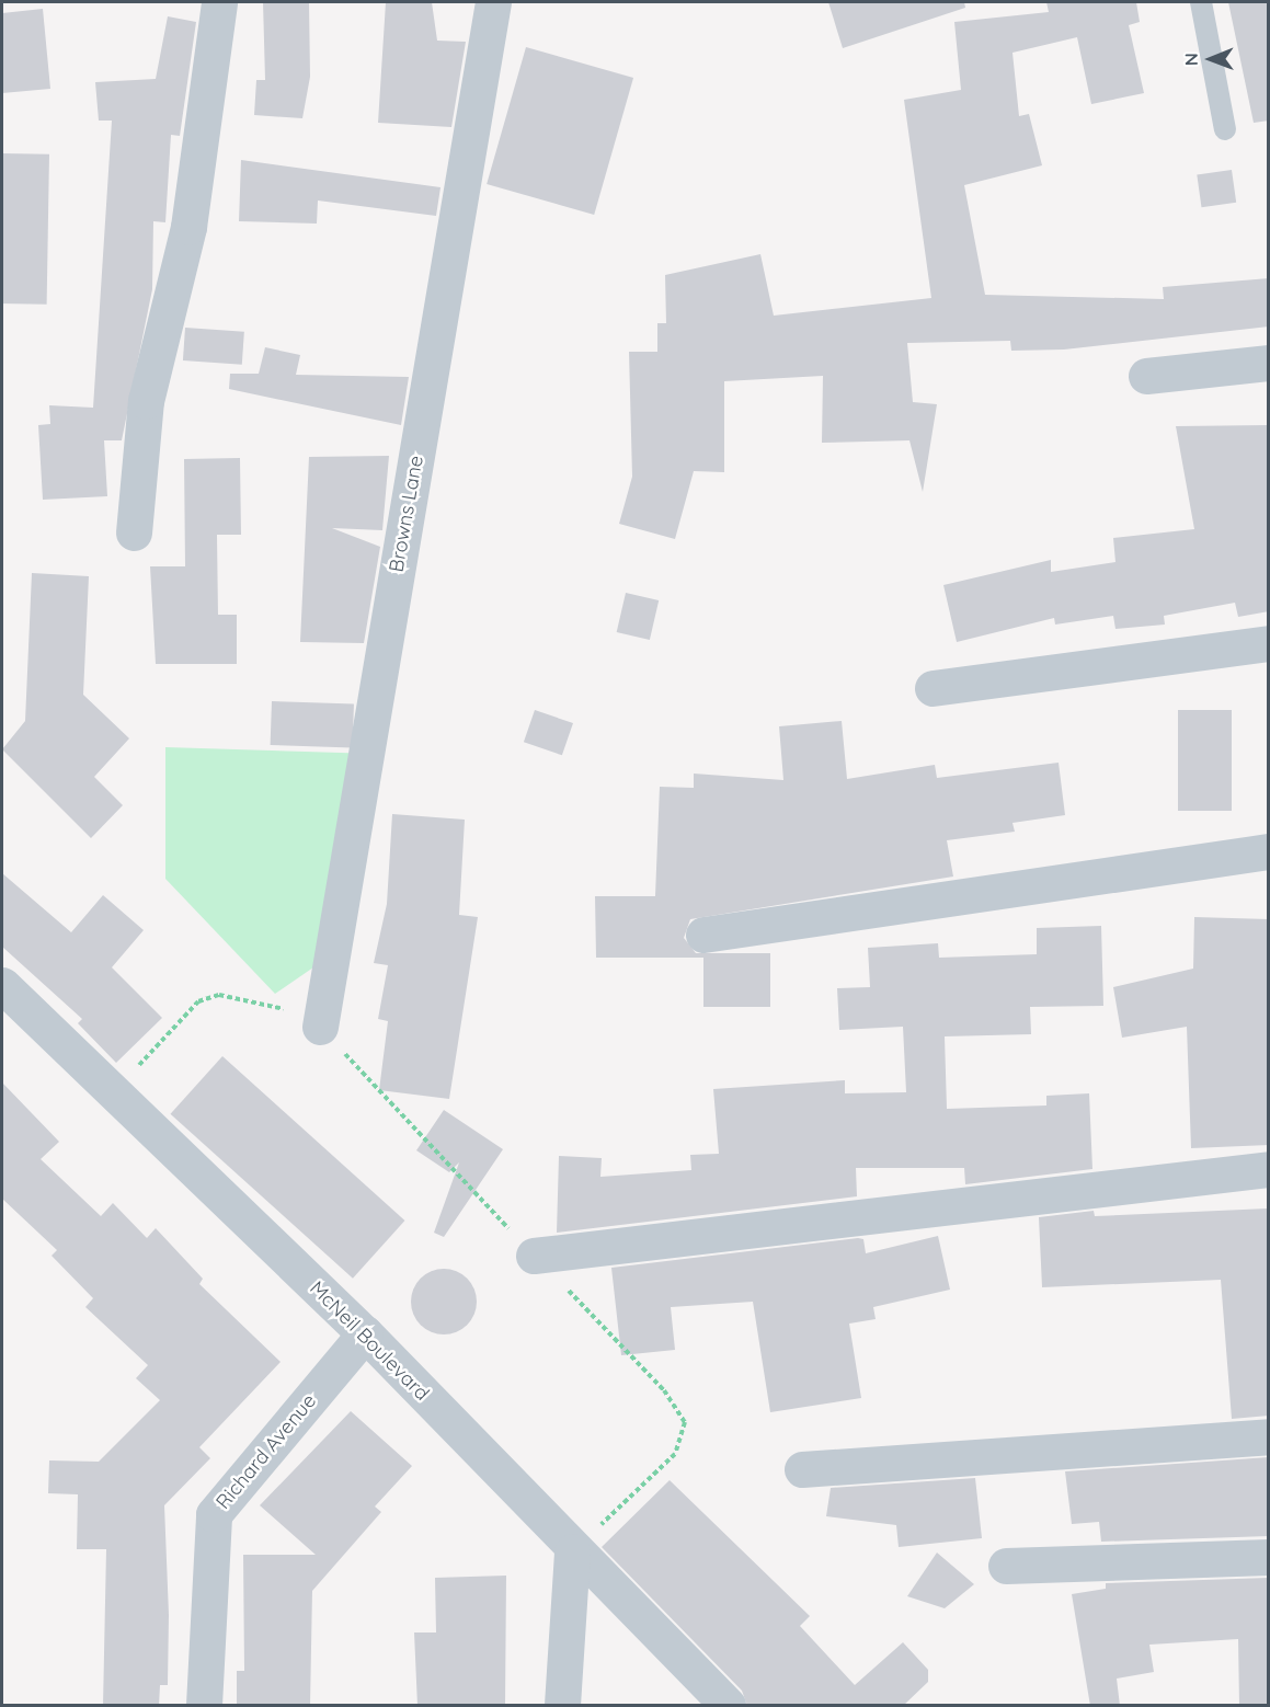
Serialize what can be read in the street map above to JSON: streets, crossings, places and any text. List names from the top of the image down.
{
  "streets": {
    "street": ["Browns Lane", "McNeil Boulevard", "Richard Avenue"]
  },
  "crossings": [
    ["McNeil Boulevard", "Richard Avenue"]
  ],
  "north": "left"
}
